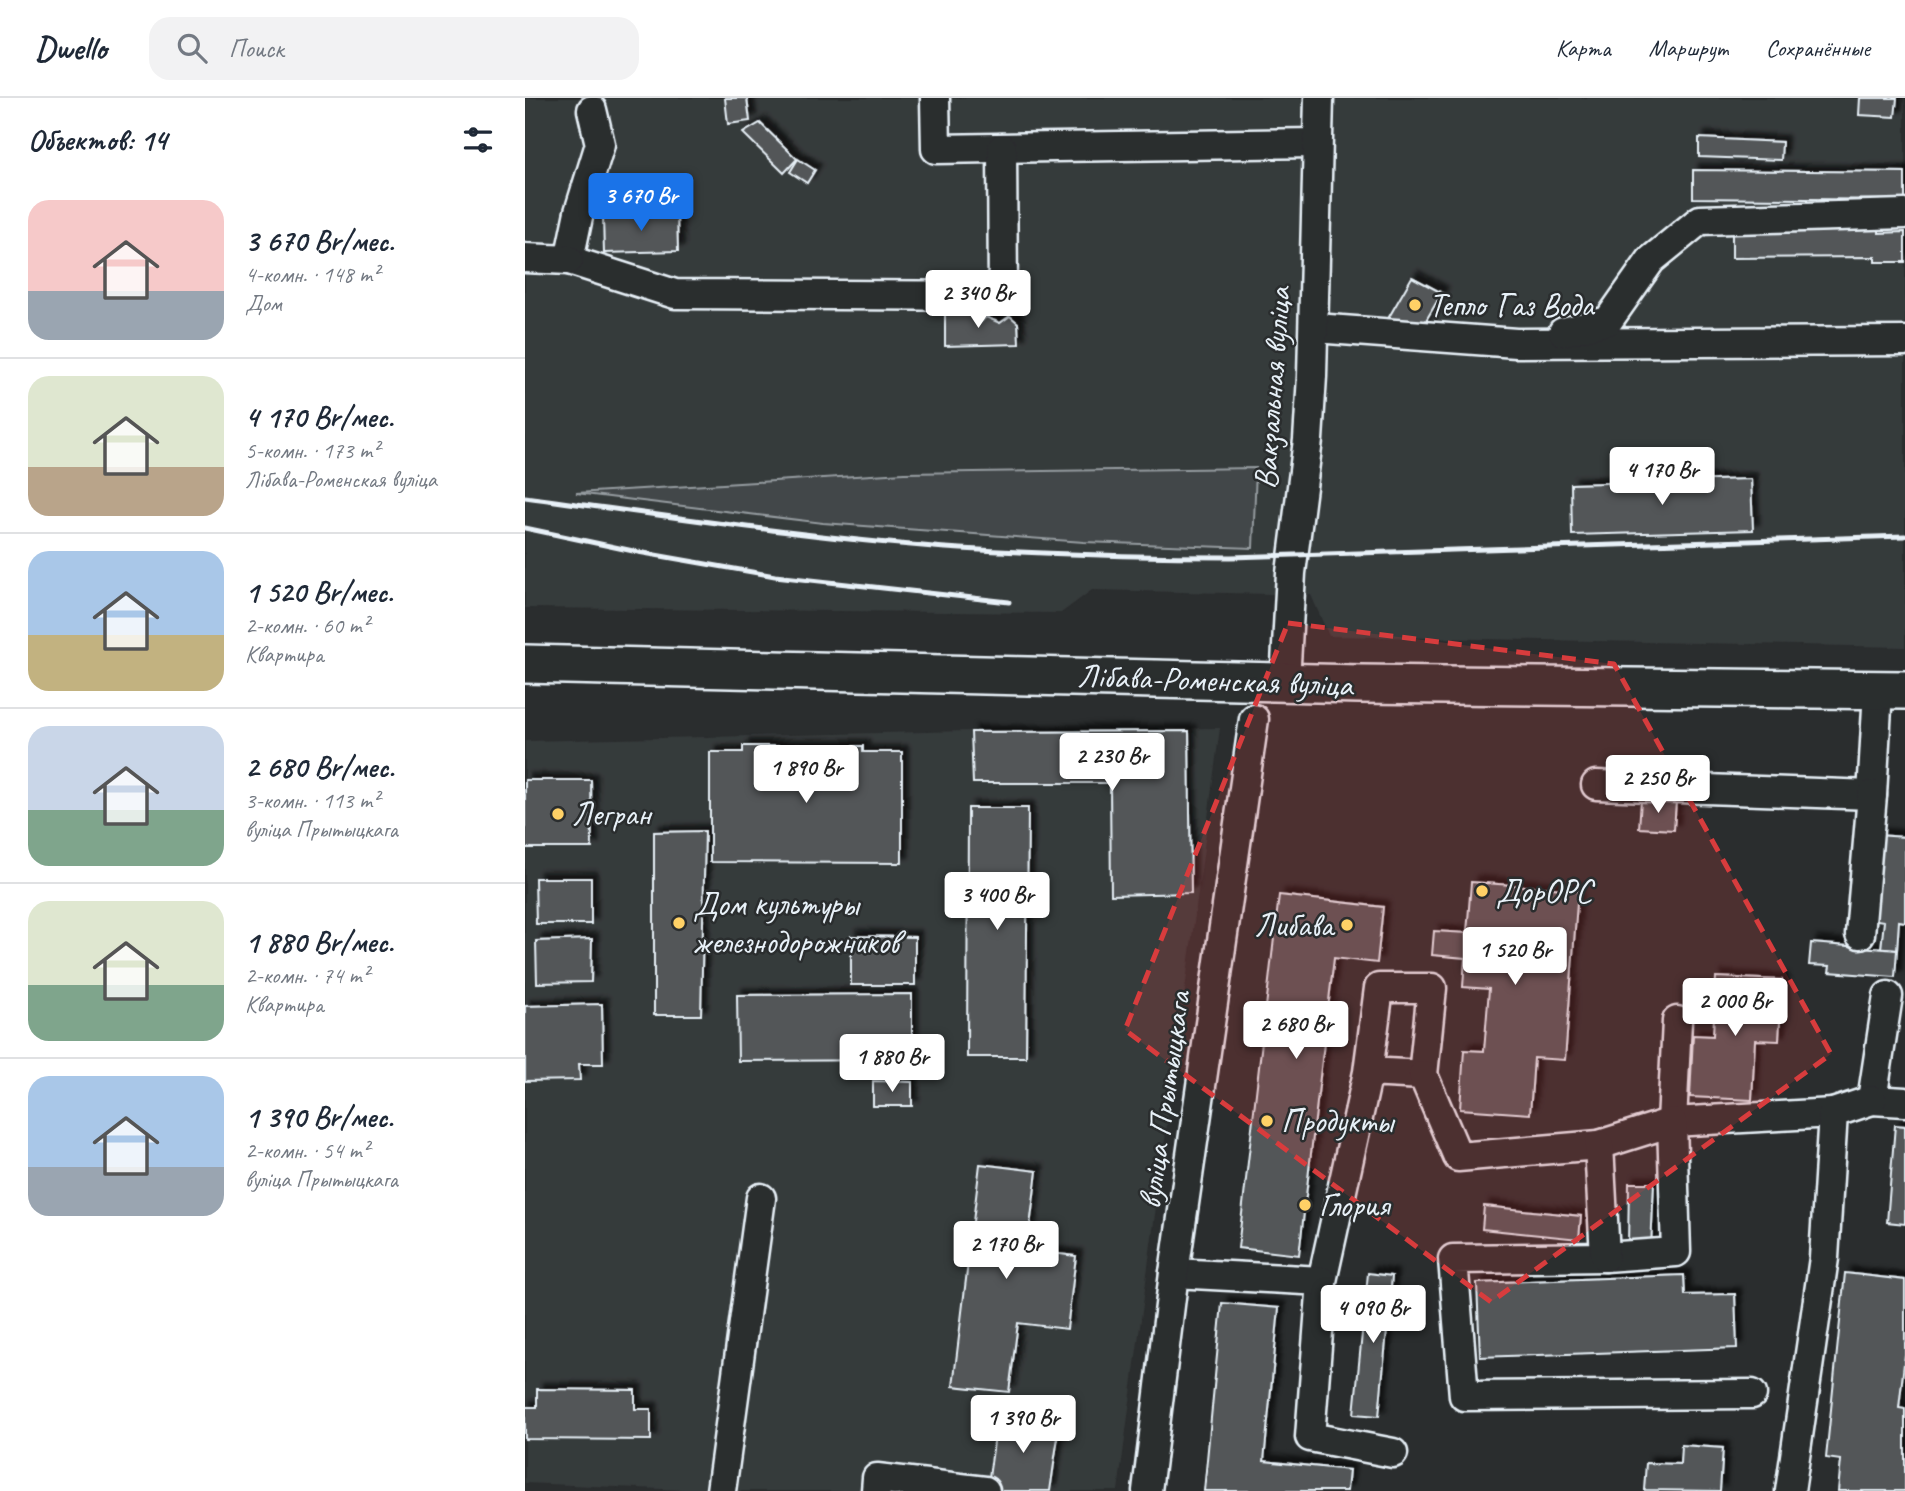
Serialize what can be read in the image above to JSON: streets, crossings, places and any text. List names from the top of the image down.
{
  "streets": {
    "main road": ["Лібава-Роменская вуліца"],
    "street": ["Вакзальная вуліца", "вуліца Прытыцкага"]
  },
  "crossings": [
    ["Вакзальная вуліца", "Лібава-Роменская вуліца"]
  ],
  "places": [
    "Тепло Газ Вода",
    "Легран",
    "ДорОРС",
    "Дом культуры железнодорожников",
    "Либава",
    "Продукты",
    "Глория"
  ],
  "page": {
    "header": "Dwello",
    "search": "Поиск",
    "nav": ["Карта", "Маршрут", "Сохранённые"],
    "heading": "Объектов: 14",
    "price": [
      "3 670 Br",
      "2 340 Br",
      "4 170 Br",
      "2 230 Br",
      "1 890 Br",
      "2 250 Br",
      "3 400 Br",
      "1 520 Br",
      "2 000 Br",
      "2 680 Br",
      "1 880 Br",
      "2 170 Br",
      "4 090 Br",
      "1 390 Br"
    ],
    "list": [
      {
        "name": "3 670 Br/мес.",
        "note": "4-комн. · 148 m² · Дом"
      },
      {
        "name": "4 170 Br/мес.",
        "note": "5-комн. · 173 m² · Лібава-Роменская вуліца"
      },
      {
        "name": "1 520 Br/мес.",
        "note": "2-комн. · 60 m² · Квартира"
      },
      {
        "name": "2 680 Br/мес.",
        "note": "3-комн. · 113 m² · вуліца Прытыцкага"
      },
      {
        "name": "1 880 Br/мес.",
        "note": "2-комн. · 74 m² · Квартира"
      },
      {
        "name": "1 390 Br/мес.",
        "note": "2-комн. · 54 m² · вуліца Прытыцкага"
      }
    ]
  }
}
